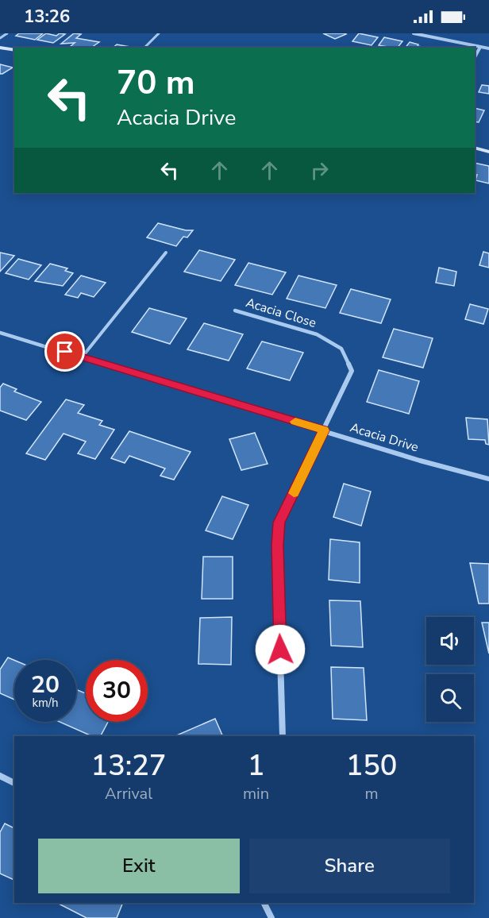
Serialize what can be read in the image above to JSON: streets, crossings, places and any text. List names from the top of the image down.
{
  "streets": {
    "street": ["Acacia Close", "Acacia Drive"]
  },
  "crossings": [
    ["Acacia Close", "Acacia Drive"]
  ],
  "page": {
    "status": "13:26",
    "turn": ["70 m", "Acacia Drive"],
    "speed": "20 km/h",
    "limit": "30",
    "eta": [
      "13:27",
      "Arrival",
      "1",
      "min",
      "150",
      "m"
    ],
    "buttons": ["Exit", "Share"]
  }
}
